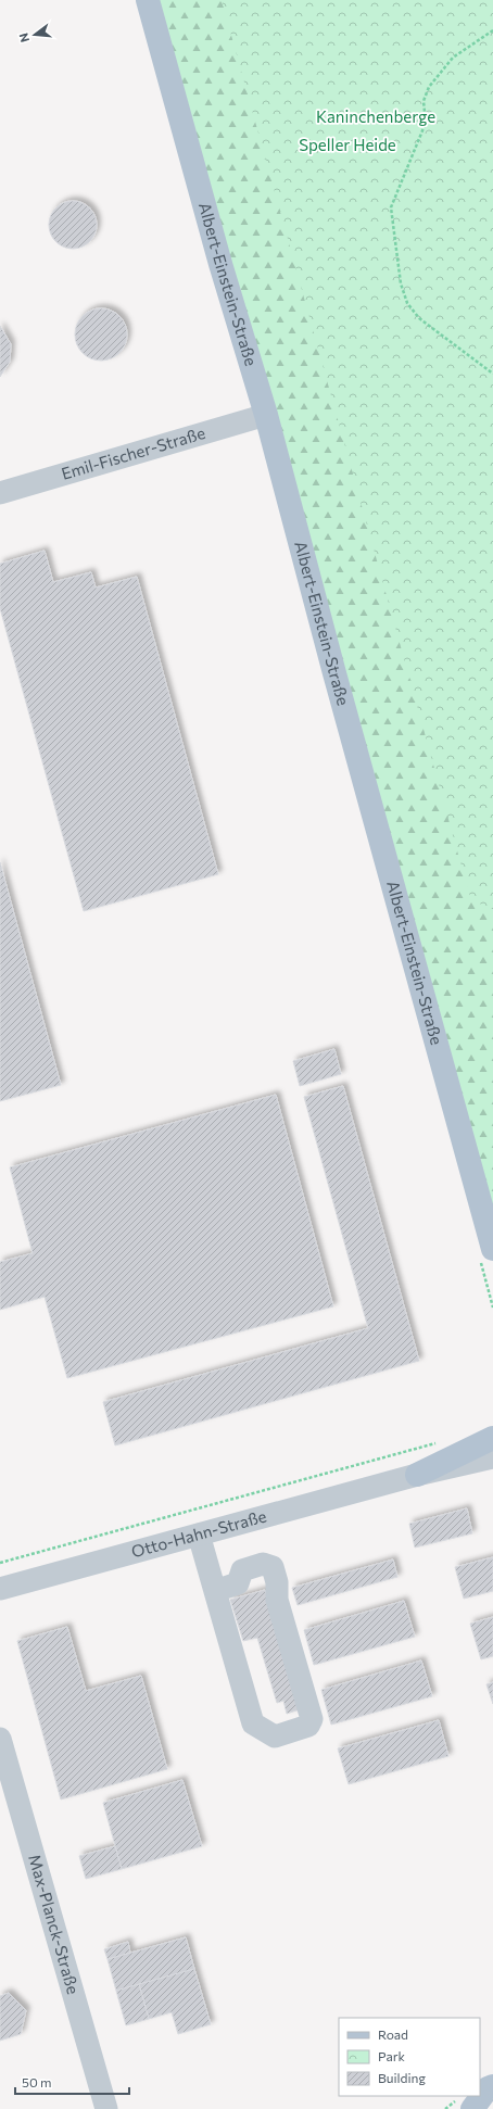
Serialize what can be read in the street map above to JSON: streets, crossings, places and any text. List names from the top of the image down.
{
  "streets": {
    "main road": ["Albert-Einstein-Straße"],
    "street": ["Emil-Fischer-Straße", "Otto-Hahn-Straße", "Max-Planck-Straße"]
  },
  "crossings": [
    ["Albert-Einstein-Straße", "Emil-Fischer-Straße"]
  ],
  "parks": ["Kaninchenberge", "Speller Heide"],
  "legend": ["Road", "Park", "Building"],
  "scale_bar": "50 m",
  "north": "left"
}
